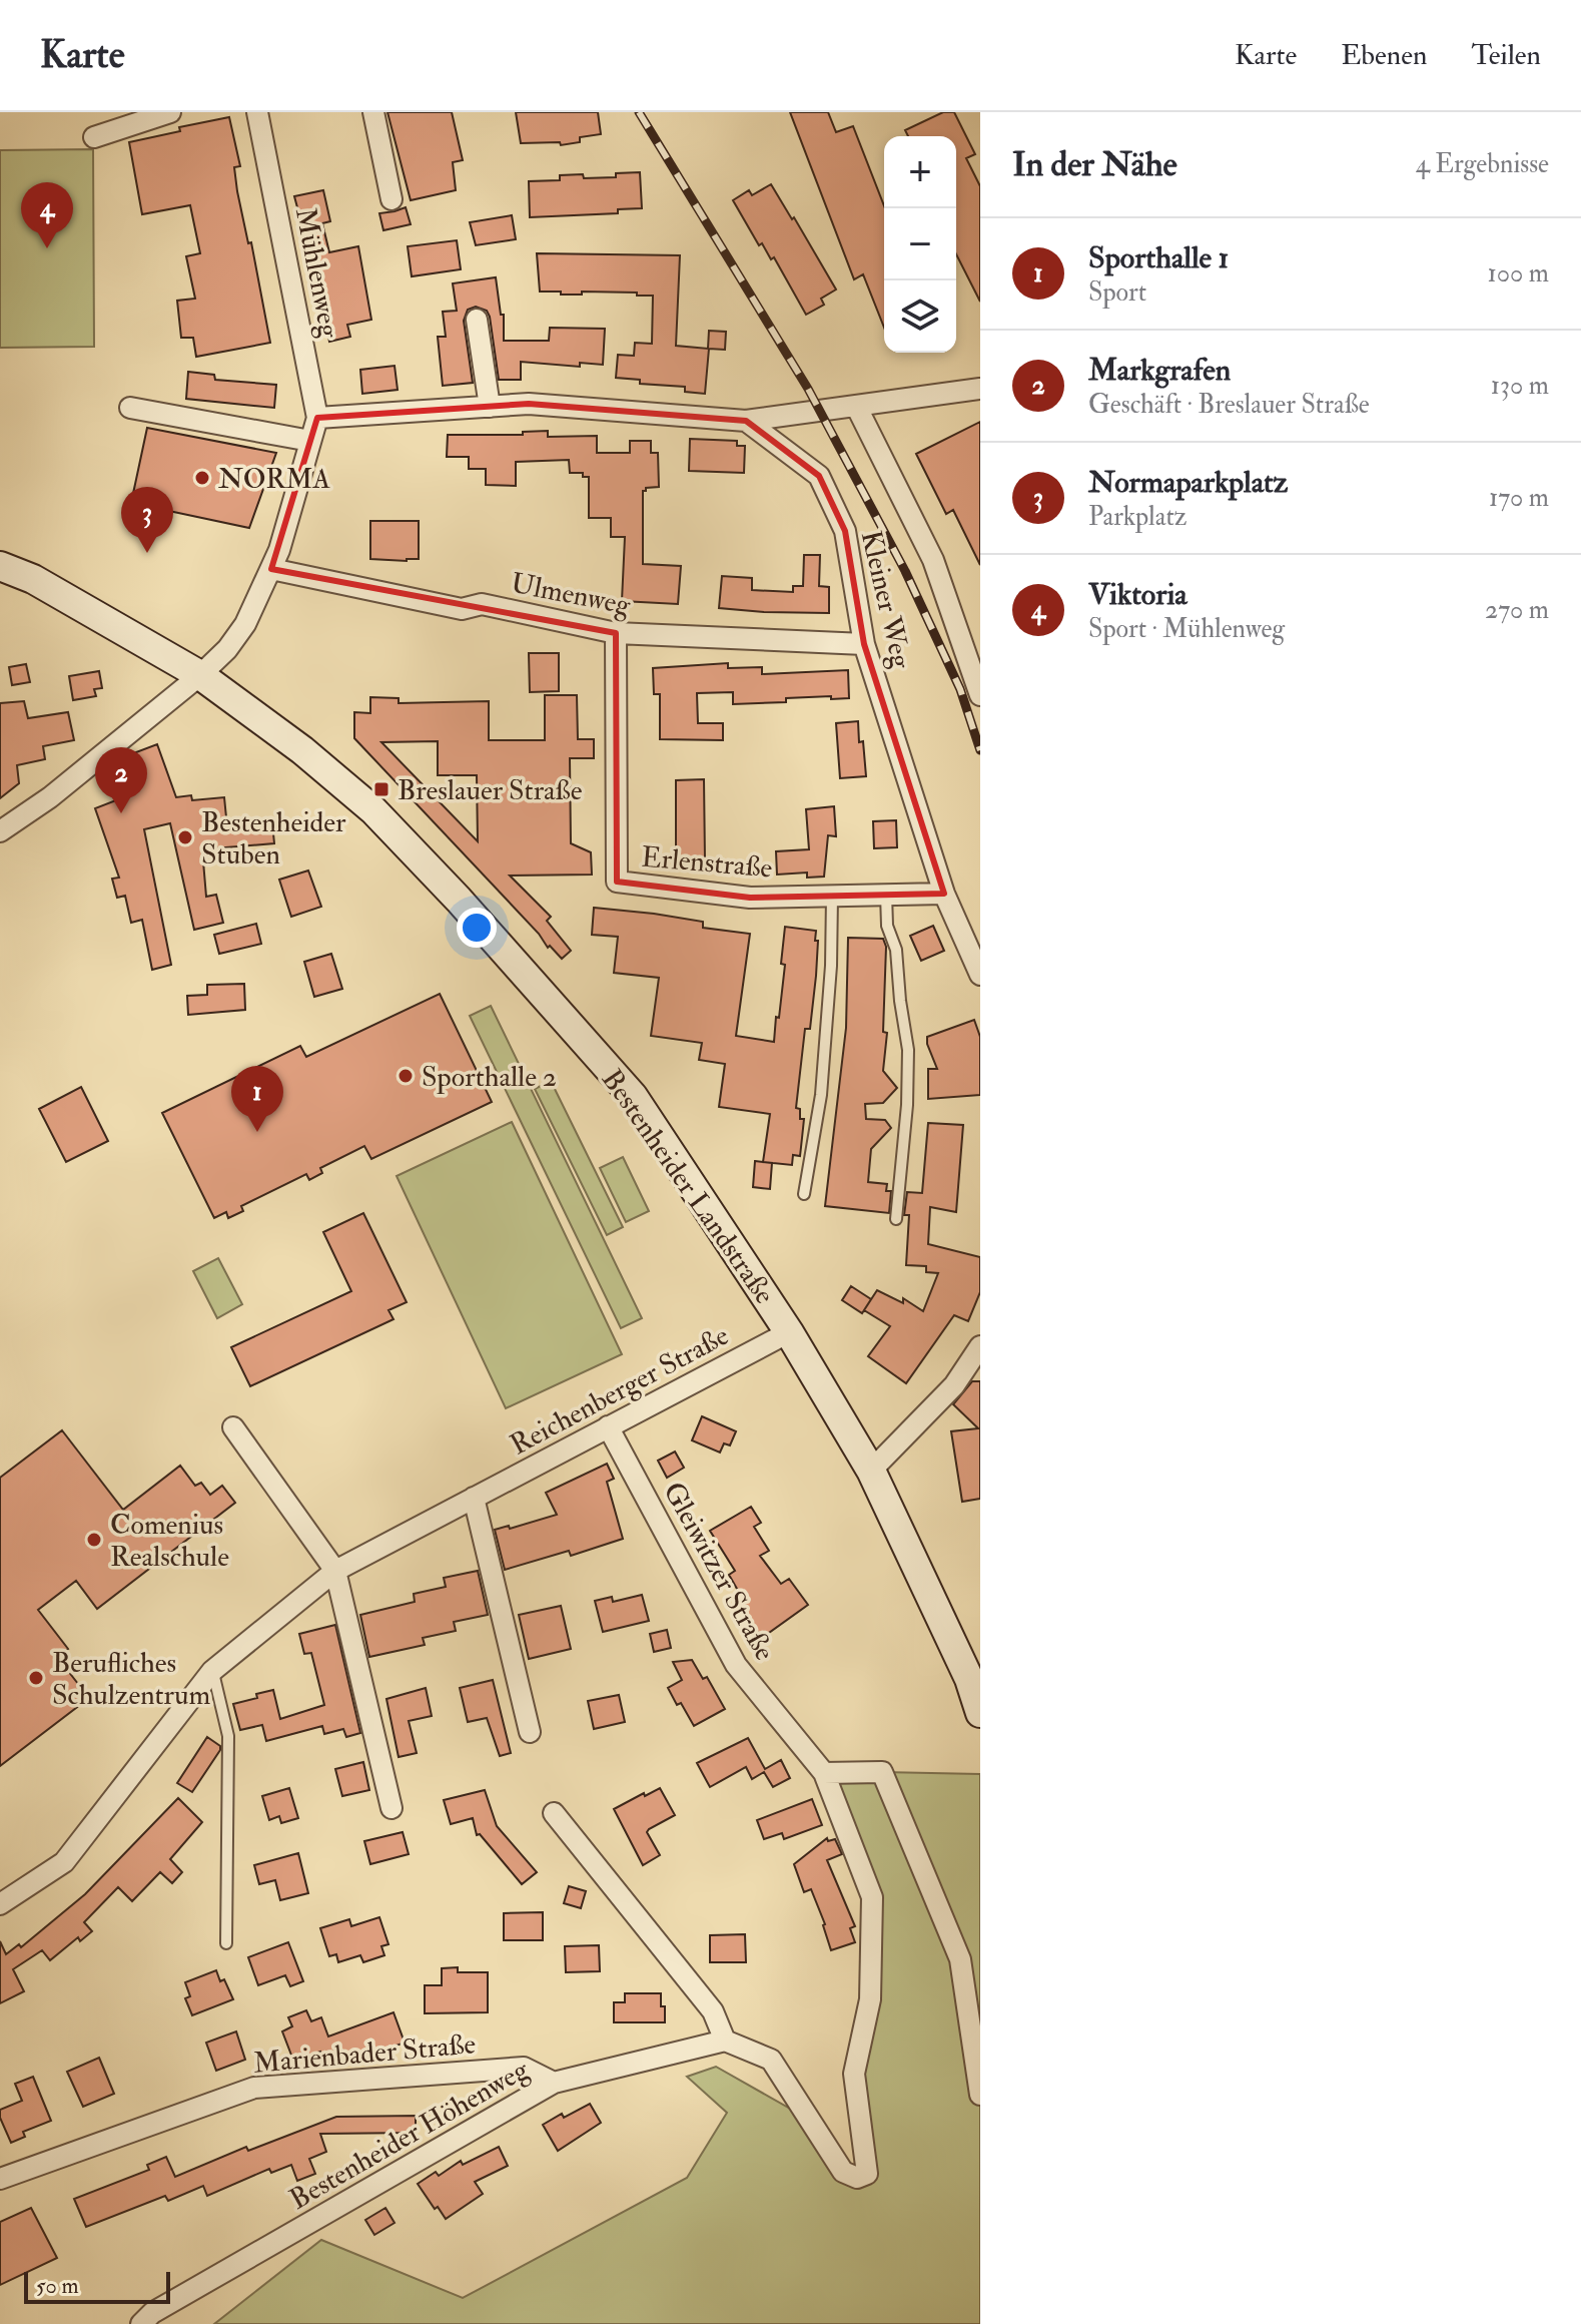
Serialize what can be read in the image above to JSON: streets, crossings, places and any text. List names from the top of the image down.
{
  "streets": {
    "main road": ["Bestenheider Landstraße"],
    "street": [
      "Mühlenweg",
      "Ulmenweg",
      "Kleiner Weg",
      "Erlenstraße",
      "Reichenberger Straße",
      "Gleiwitzer Straße",
      "Marienbader Straße",
      "Bestenheider Höhenweg"
    ]
  },
  "crossings": [
    ["Mühlenweg", "Ulmenweg"],
    ["Mühlenweg", "Bestenheider Landstraße"],
    ["Ulmenweg", "Kleiner Weg"],
    ["Ulmenweg", "Erlenstraße"],
    ["Kleiner Weg", "Erlenstraße"],
    ["Bestenheider Landstraße", "Reichenberger Straße"],
    ["Reichenberger Straße", "Gleiwitzer Straße"],
    ["Marienbader Straße", "Bestenheider Höhenweg"]
  ],
  "places": {
    "other": [
      "NORMA",
      "Bestenheider Stuben",
      "Sporthalle 2",
      "Comenius Realschule",
      "Berufliches Schulzentrum"
    ],
    "transit": ["Breslauer Straße"]
  },
  "scale_bar": "50 m",
  "page": {
    "header": "Karte",
    "nav": ["Karte", "Ebenen", "Teilen"],
    "heading": ["In der Nähe", "4 Ergebnisse"],
    "map_buttons": ["+", "−"],
    "pins": [
      "4",
      "3",
      "2",
      "1"
    ],
    "list": [
      {
        "mark": "1",
        "name": "Sporthalle 1",
        "note": "Sport",
        "value": "100 m"
      },
      {
        "mark": "2",
        "name": "Markgrafen",
        "note": "Geschäft · Breslauer Straße",
        "value": "130 m"
      },
      {
        "mark": "3",
        "name": "Normaparkplatz",
        "note": "Parkplatz",
        "value": "170 m"
      },
      {
        "mark": "4",
        "name": "Viktoria",
        "note": "Sport · Mühlenweg",
        "value": "270 m"
      }
    ],
    "scale": "50 m"
  }
}
